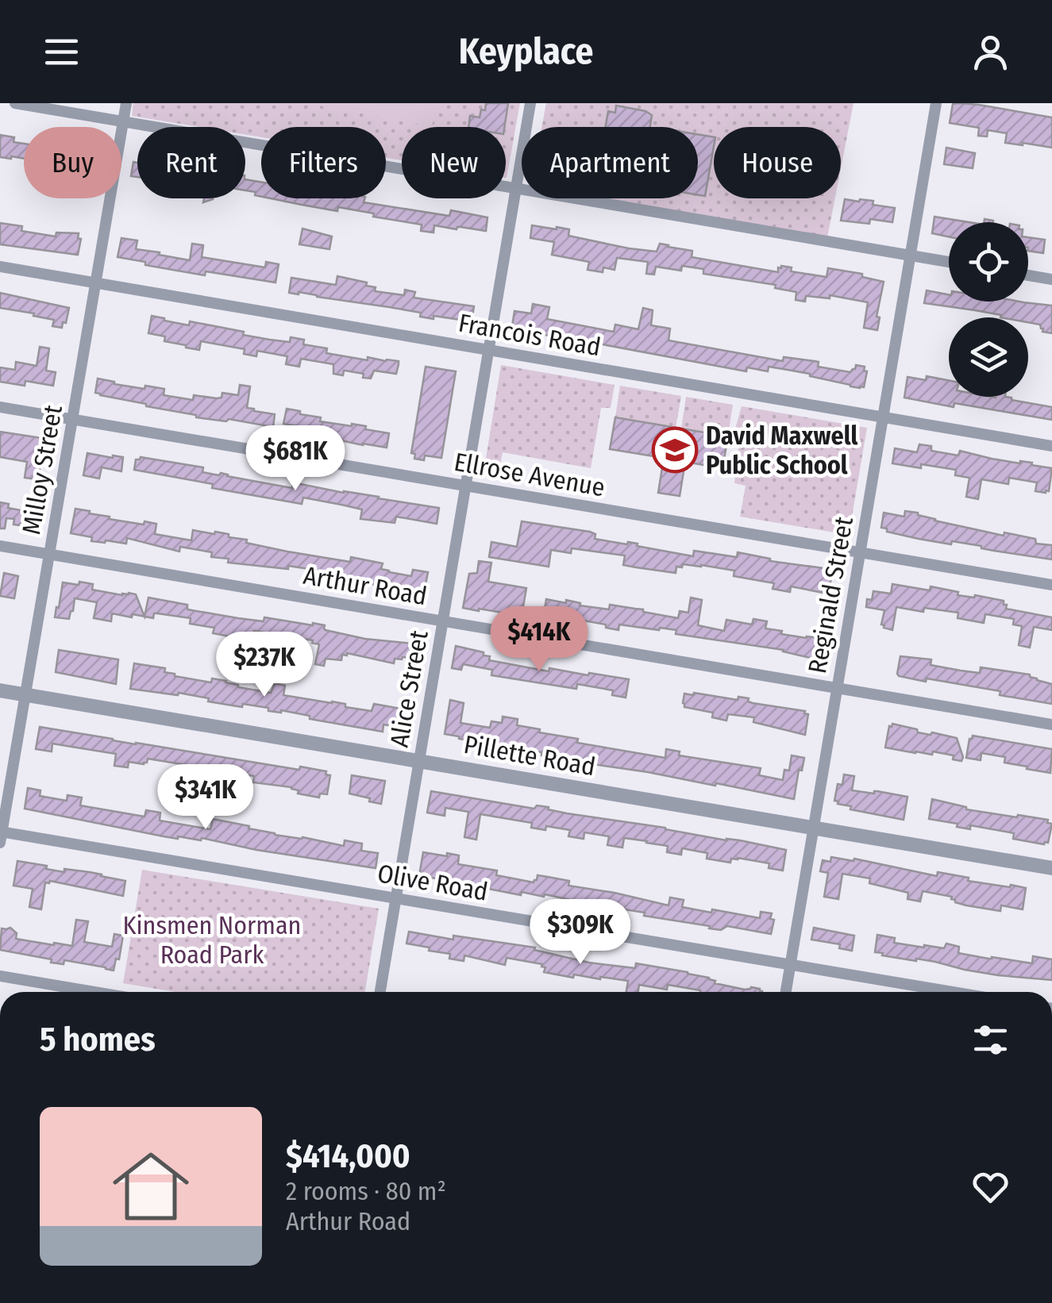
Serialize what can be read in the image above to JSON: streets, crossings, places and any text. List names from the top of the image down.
{
  "streets": {
    "street": [
      "Francois Road",
      "Milloy Street",
      "Ellrose Avenue",
      "Arthur Road",
      "Reginald Street",
      "Alice Street",
      "Pillette Road",
      "Olive Road"
    ]
  },
  "crossings": [
    ["Francois Road", "Milloy Street"],
    ["Francois Road", "Reginald Street"],
    ["Francois Road", "Alice Street"],
    ["Milloy Street", "Ellrose Avenue"],
    ["Milloy Street", "Arthur Road"],
    ["Milloy Street", "Pillette Road"],
    ["Milloy Street", "Olive Road"],
    ["Ellrose Avenue", "Reginald Street"],
    ["Ellrose Avenue", "Alice Street"],
    ["Arthur Road", "Reginald Street"],
    ["Arthur Road", "Alice Street"],
    ["Reginald Street", "Pillette Road"],
    ["Reginald Street", "Olive Road"],
    ["Alice Street", "Pillette Road"],
    ["Alice Street", "Olive Road"]
  ],
  "parks": ["Kinsmen Norman Road Park"],
  "places": {
    "school or university": ["David Maxwell Public School"]
  },
  "page": {
    "header": "Keyplace",
    "chip": [
      "Buy",
      "Rent",
      "Filters",
      "New",
      "Apartment",
      "House"
    ],
    "price": [
      "$681K",
      "$414K",
      "$237K",
      "$341K",
      "$309K"
    ],
    "heading": "5 homes",
    "list": [
      {
        "name": "$414,000",
        "note": "2 rooms · 80 m² · Arthur Road"
      }
    ]
  }
}
